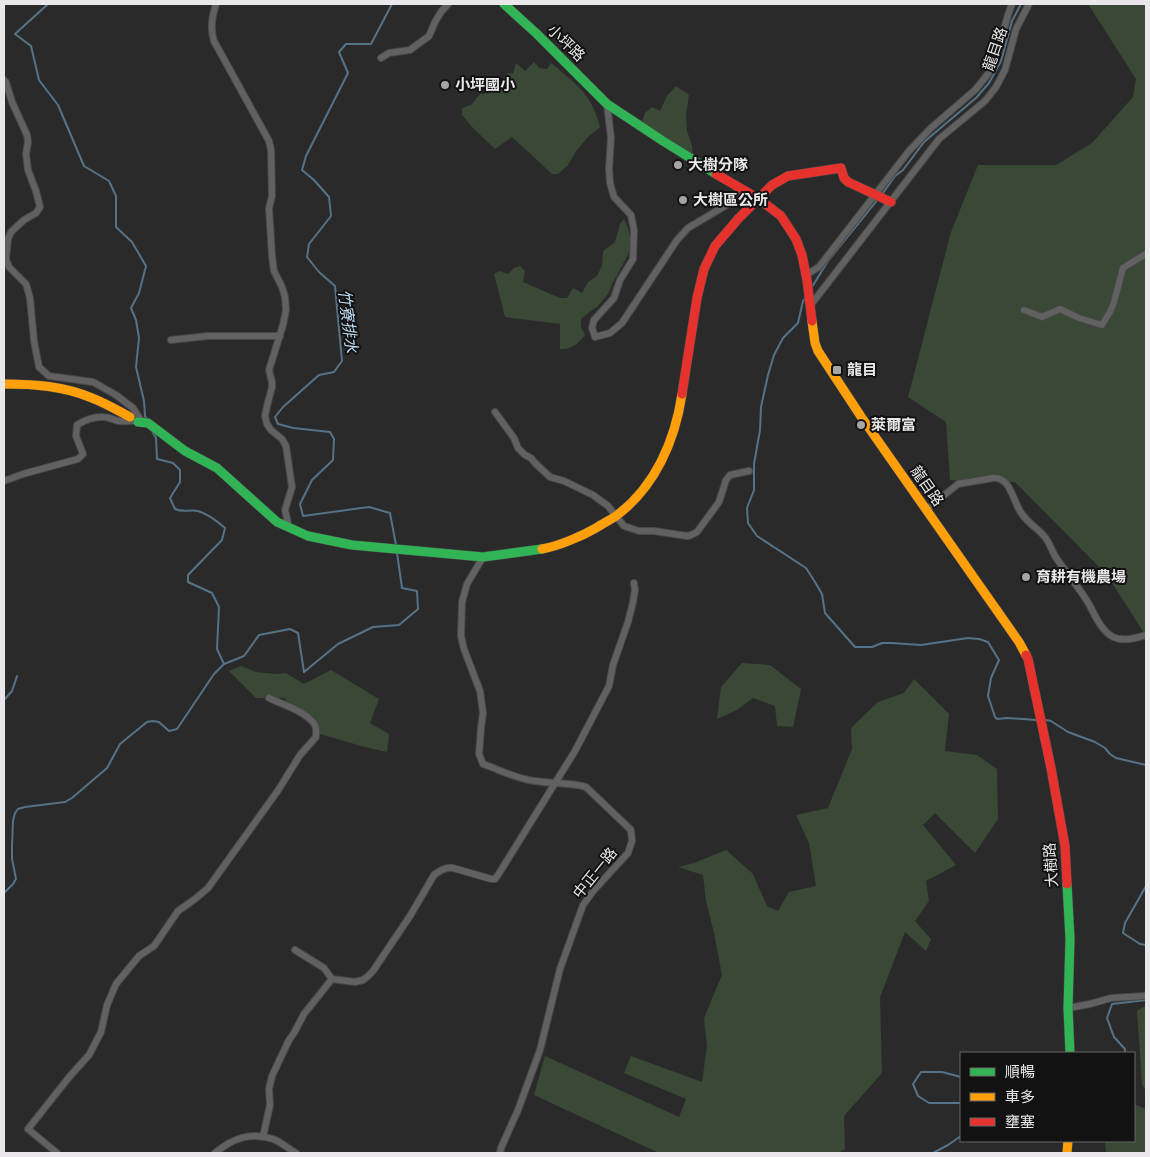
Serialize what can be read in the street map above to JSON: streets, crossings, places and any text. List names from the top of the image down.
{
  "streets": {
    "street": [
      "小坪路",
      "龍目路",
      "大樹路",
      "中正一路"
    ]
  },
  "crossings": [
    ["龍目路", "大樹路"]
  ],
  "water": ["竹寮排水"],
  "places": {
    "other": [
      "小坪國小",
      "大樹分隊",
      "大樹區公所",
      "萊爾富",
      "育耕有機農場"
    ],
    "transit": ["龍目"]
  },
  "legend": ["順暢", "車多", "壅塞"]
}
